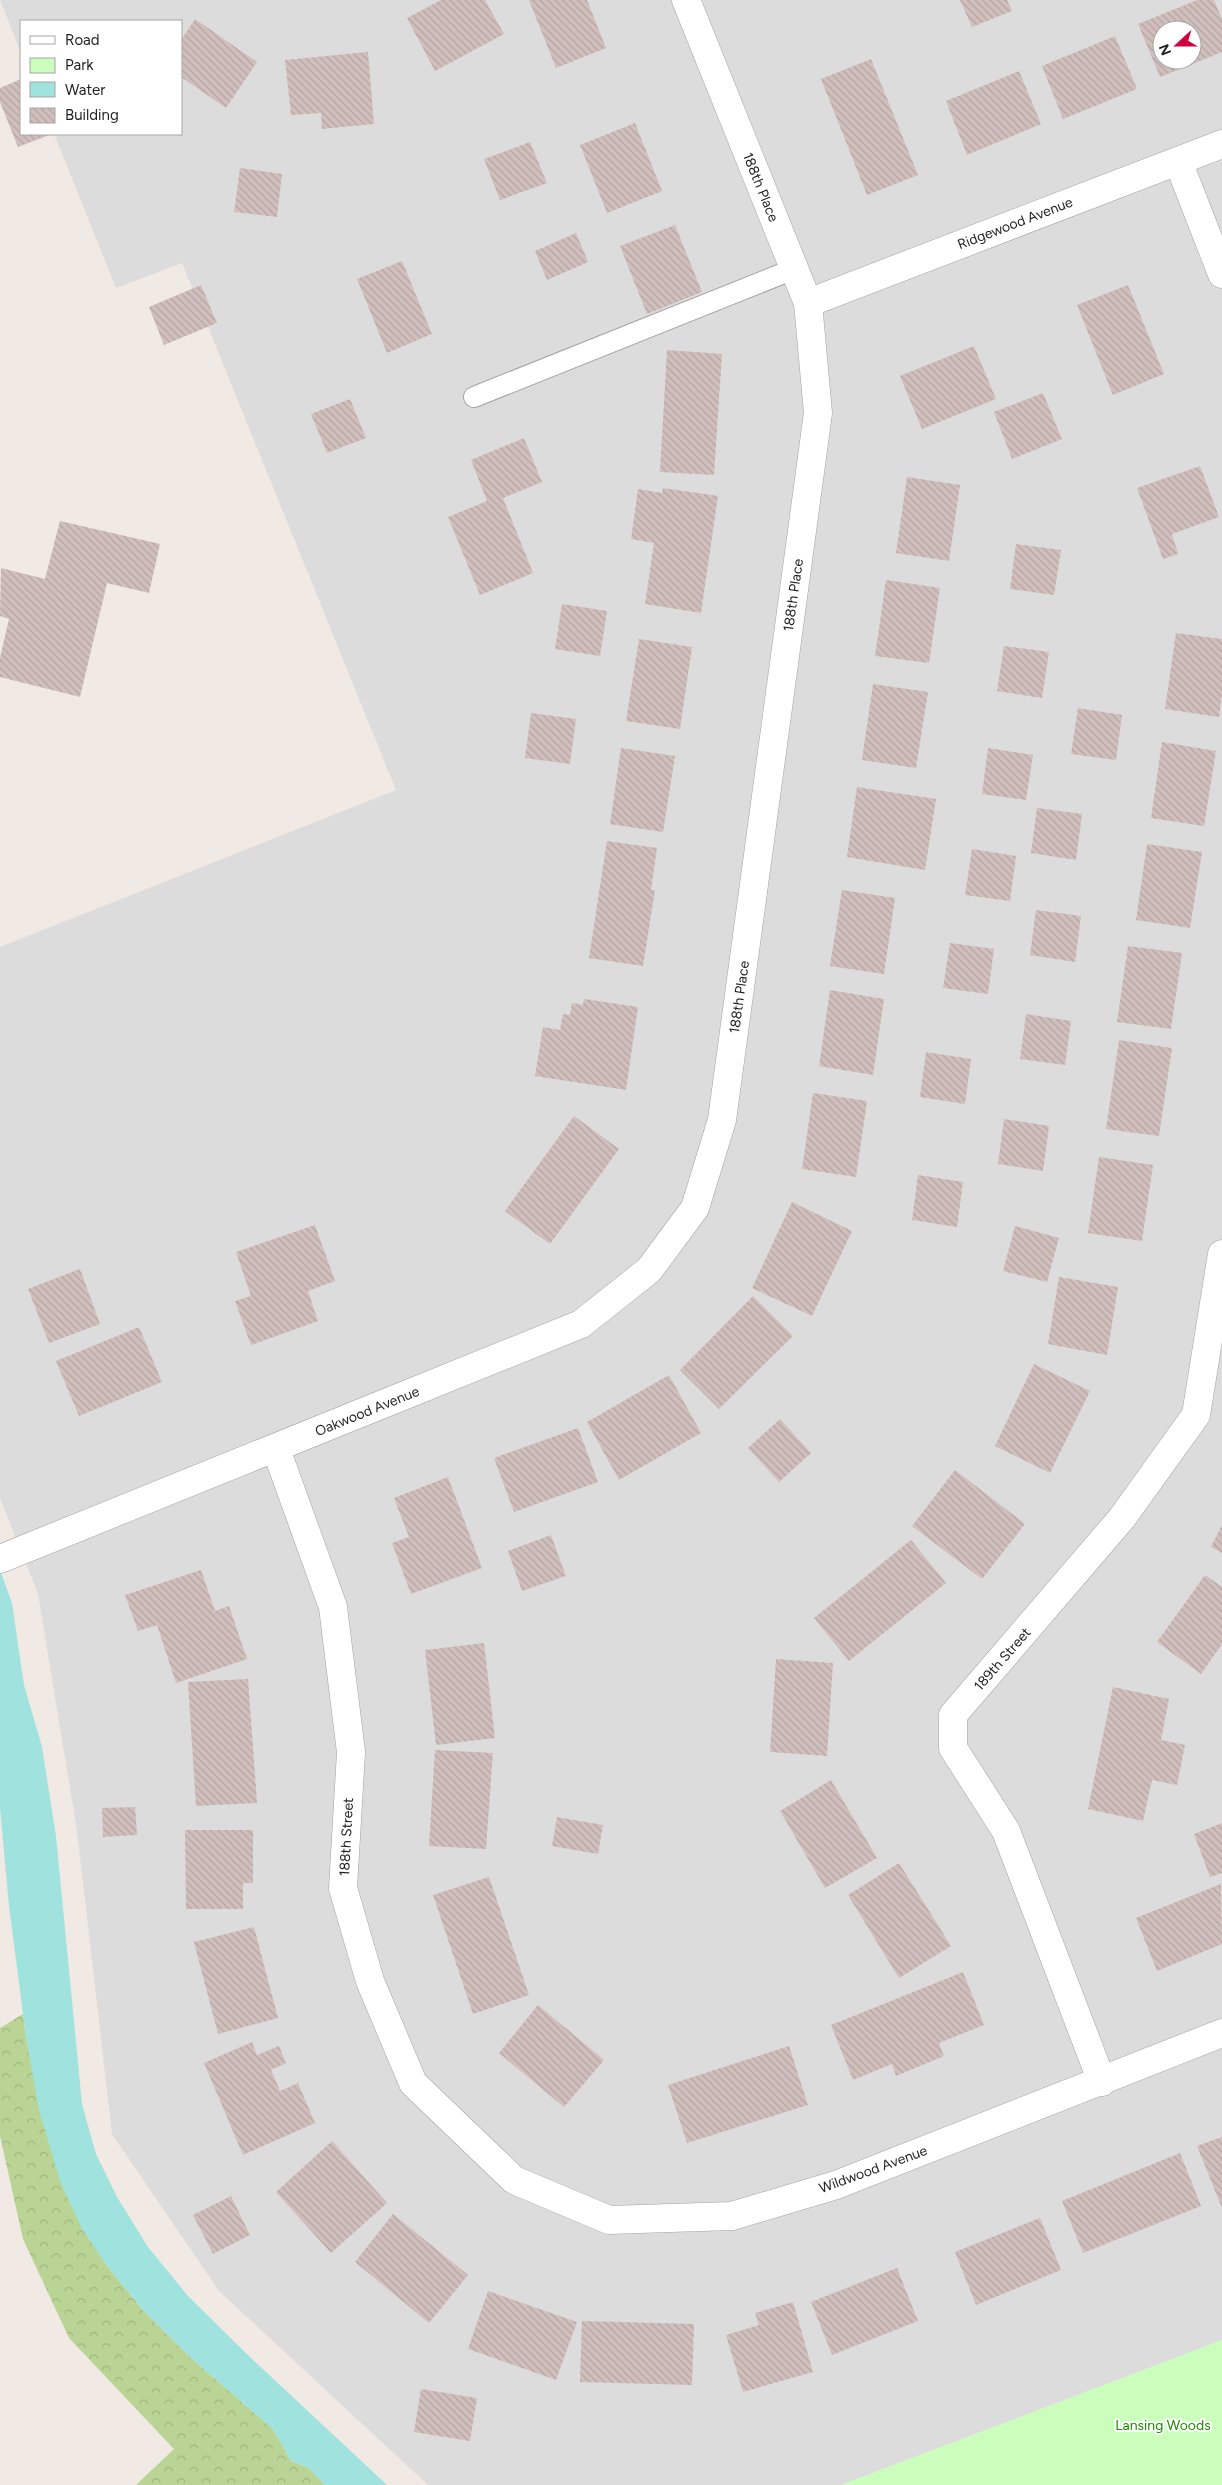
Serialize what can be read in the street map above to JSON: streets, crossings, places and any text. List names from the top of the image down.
{
  "streets": {
    "street": [
      "188th Place",
      "Ridgewood Avenue",
      "Oakwood Avenue",
      "189th Street",
      "188th Street",
      "Wildwood Avenue"
    ]
  },
  "crossings": [
    ["188th Place", "Ridgewood Avenue"],
    ["188th Place", "Oakwood Avenue"],
    ["Oakwood Avenue", "188th Street"],
    ["189th Street", "Wildwood Avenue"],
    ["188th Street", "Wildwood Avenue"]
  ],
  "parks": ["Lansing Woods"],
  "legend": [
    "Road",
    "Park",
    "Water",
    "Building"
  ],
  "north": "left"
}
